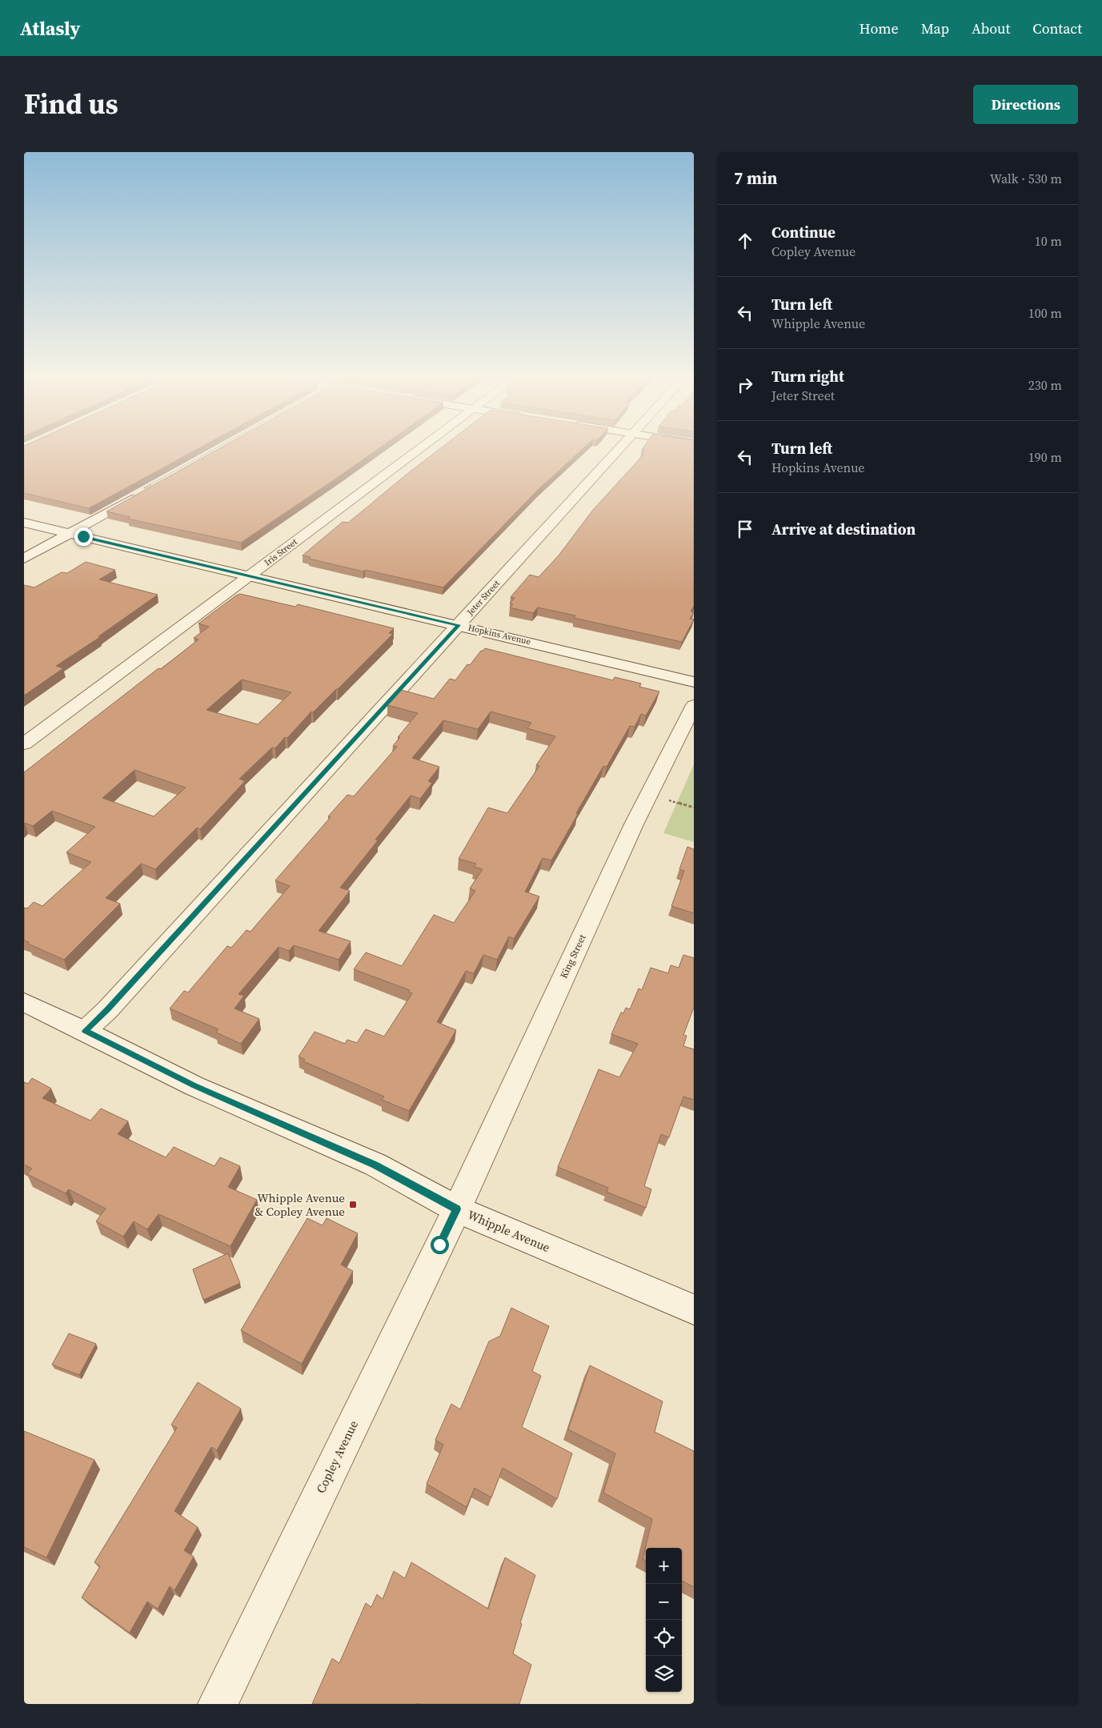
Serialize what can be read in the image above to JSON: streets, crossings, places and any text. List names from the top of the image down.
{
  "streets": {
    "street": [
      "Iris Street",
      "Jeter Street",
      "Hopkins Avenue",
      "King Street",
      "Whipple Avenue",
      "Copley Avenue"
    ]
  },
  "crossings": [
    ["Iris Street", "Hopkins Avenue"],
    ["Jeter Street", "Hopkins Avenue"],
    ["Jeter Street", "Whipple Avenue"],
    ["King Street", "Whipple Avenue"],
    ["King Street", "Copley Avenue"],
    ["Whipple Avenue", "Copley Avenue"]
  ],
  "places": {
    "transit": ["Whipple Avenue & Copley Avenue"]
  },
  "page": {
    "header": "Atlasly",
    "nav": [
      "Home",
      "Map",
      "About",
      "Contact"
    ],
    "title": "Find us",
    "buttons": "Directions",
    "heading": ["7 min", "Walk · 530 m"],
    "list": [
      ["Continue", "Copley Avenue", "10 m"],
      ["Turn left", "Whipple Avenue", "100 m"],
      ["Turn right", "Jeter Street", "230 m"],
      ["Turn left", "Hopkins Avenue", "190 m"],
      "Arrive at destination"
    ],
    "map_buttons": ["+", "−"]
  }
}
